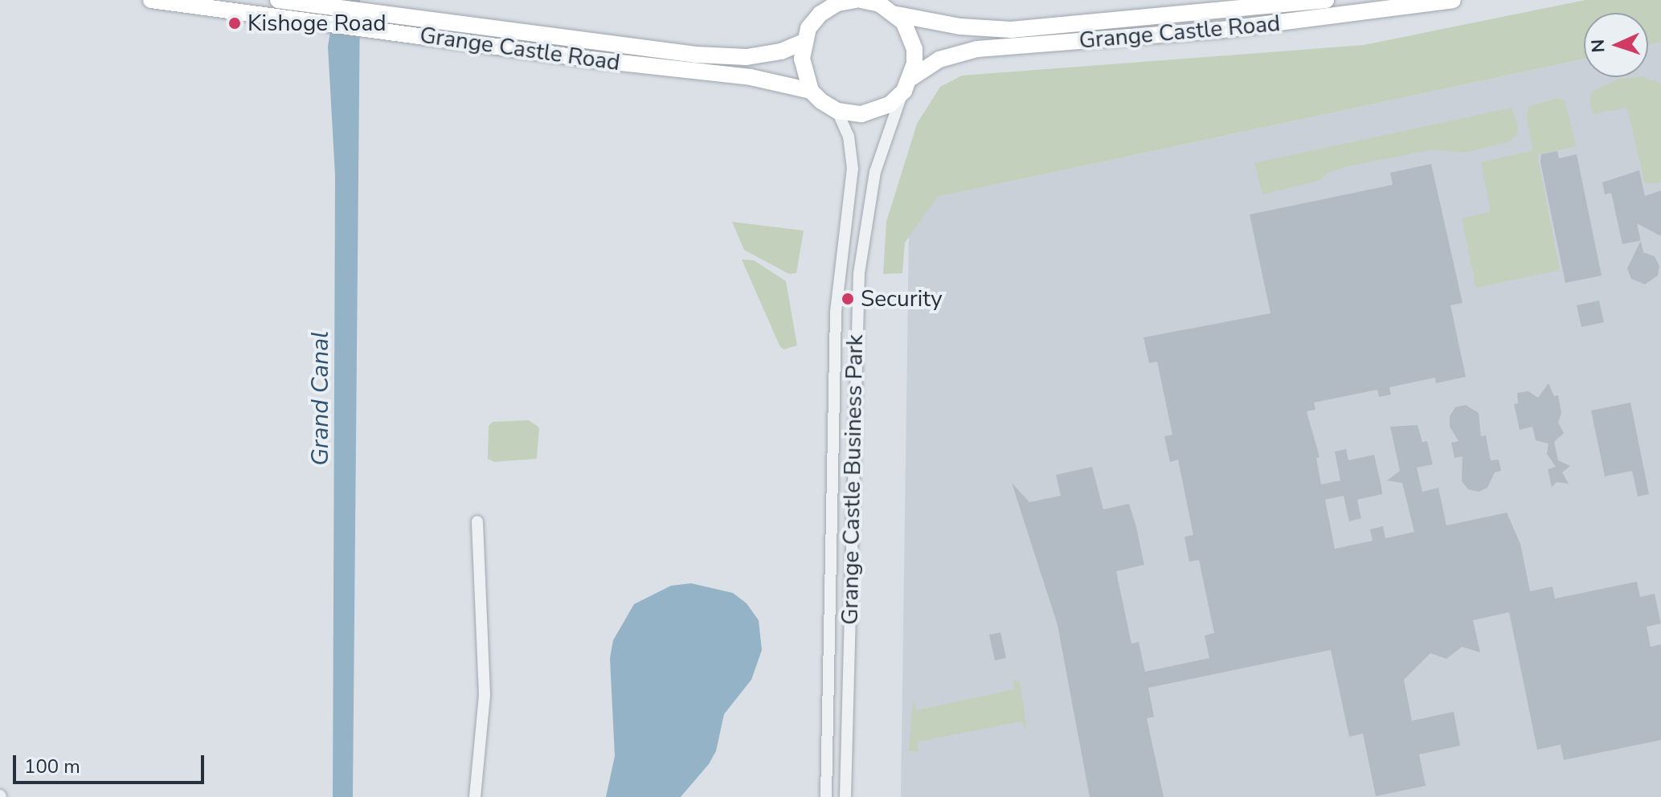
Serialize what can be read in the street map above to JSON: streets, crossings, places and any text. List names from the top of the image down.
{
  "streets": {
    "main road": ["Grange Castle Road"],
    "street": ["Grange Castle Business Park"]
  },
  "crossings": [
    ["Grange Castle Road", "Grange Castle Business Park"]
  ],
  "water": ["Grand Canal"],
  "places": ["Kishoge Road", "Security"],
  "scale_bar": "100 m",
  "north": "left"
}
